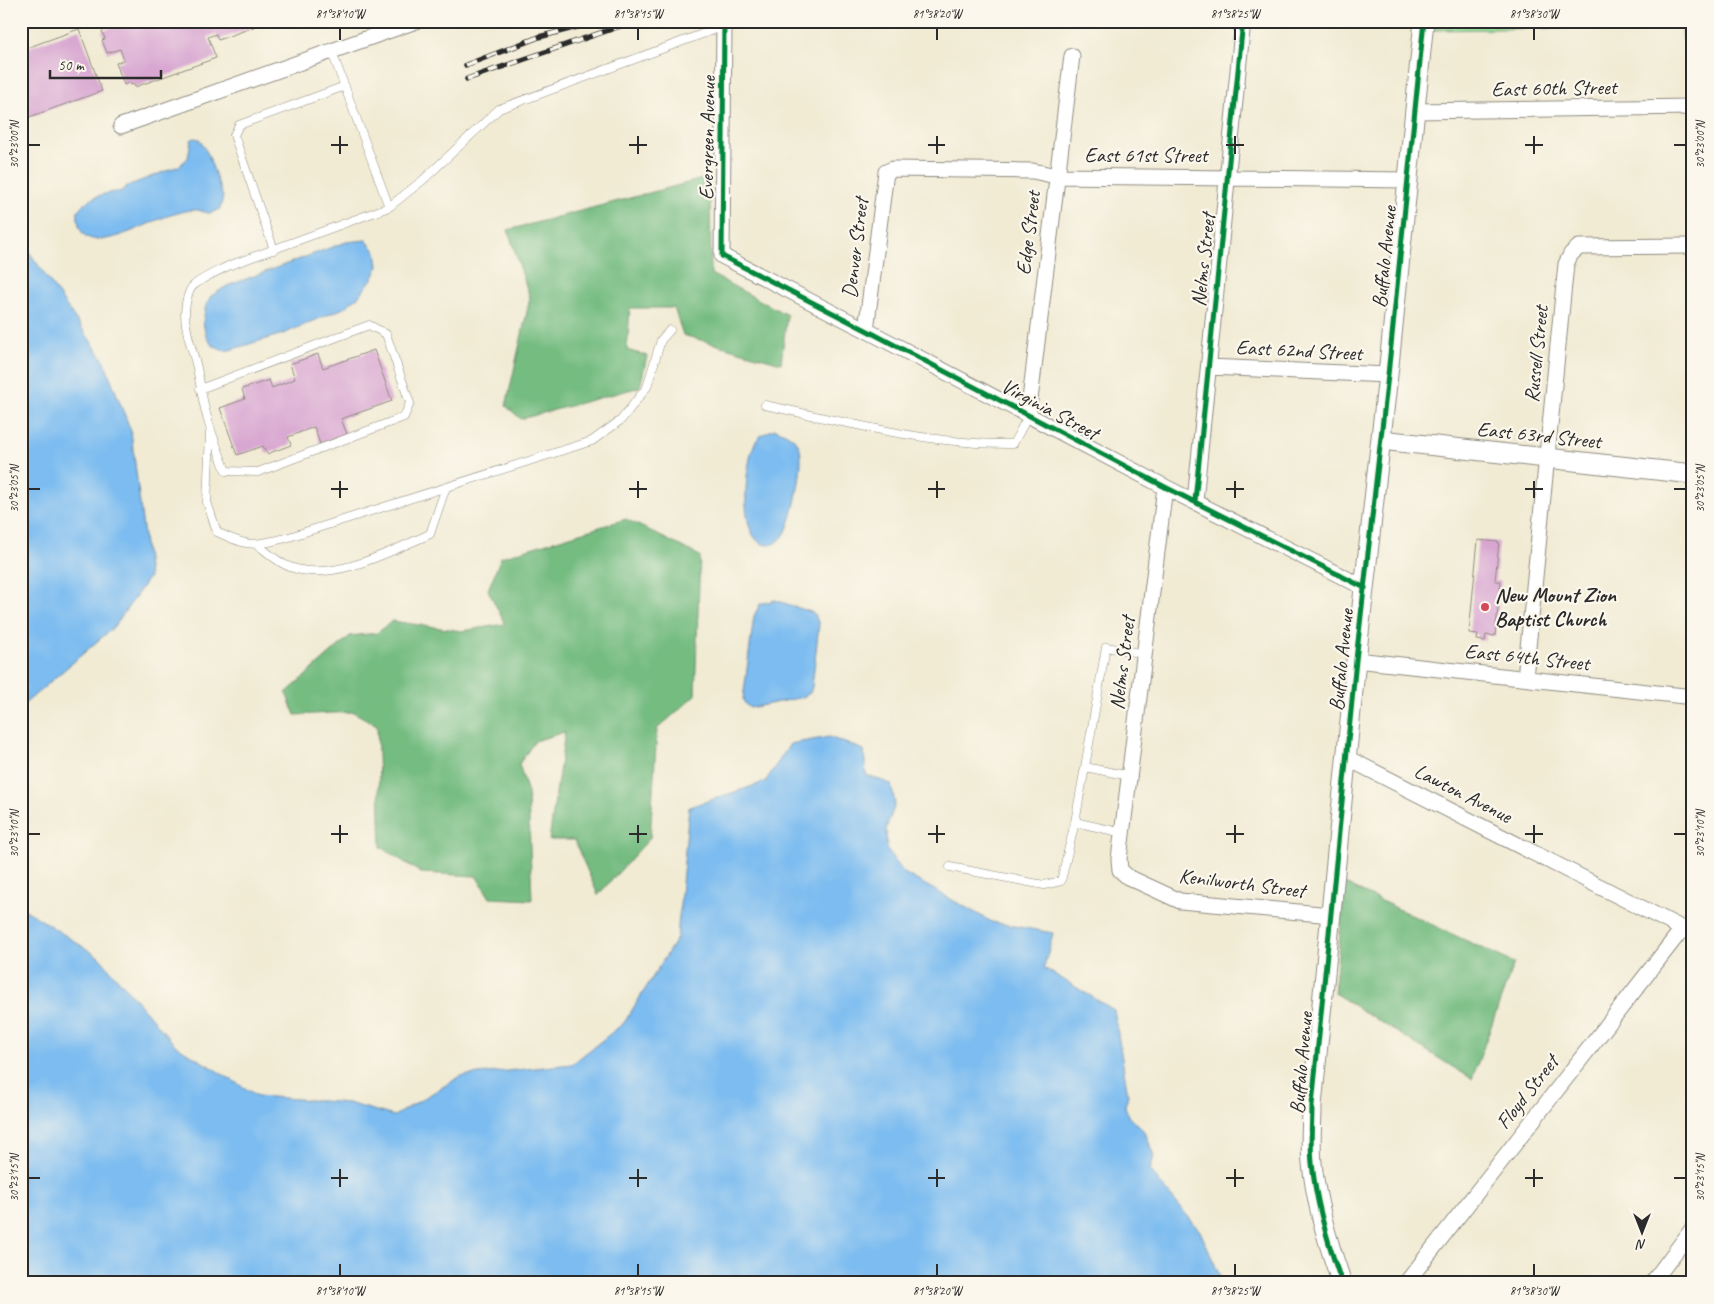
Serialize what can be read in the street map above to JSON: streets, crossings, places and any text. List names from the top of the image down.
{
  "streets": {
    "street": [
      "East 60th Street",
      "Evergreen Avenue",
      "East 61st Street",
      "Edge Street",
      "Denver Street",
      "Buffalo Avenue",
      "Nelms Street",
      "East 62nd Street",
      "Russell Street",
      "Virginia Street",
      "East 63rd Street",
      "East 64th Street",
      "Lawton Avenue",
      "Kenilworth Street",
      "Floyd Street"
    ]
  },
  "crossings": [
    ["East 60th Street", "Buffalo Avenue"],
    ["Evergreen Avenue", "Virginia Street"],
    ["East 61st Street", "Edge Street"],
    ["East 61st Street", "Denver Street"],
    ["East 61st Street", "Buffalo Avenue"],
    ["East 61st Street", "Nelms Street"],
    ["Edge Street", "Virginia Street"],
    ["Denver Street", "Virginia Street"],
    ["Buffalo Avenue", "East 62nd Street"],
    ["Buffalo Avenue", "Virginia Street"],
    ["Buffalo Avenue", "East 63rd Street"],
    ["Buffalo Avenue", "East 64th Street"],
    ["Buffalo Avenue", "Lawton Avenue"],
    ["Buffalo Avenue", "Kenilworth Street"],
    ["Nelms Street", "East 62nd Street"],
    ["Nelms Street", "Virginia Street"],
    ["Nelms Street", "Kenilworth Street"],
    ["Russell Street", "East 63rd Street"],
    ["Russell Street", "East 64th Street"],
    ["Lawton Avenue", "Floyd Street"]
  ],
  "places": ["New Mount Zion Baptist Church"],
  "scale_bar": "50 m",
  "north": "bottom",
  "coordinates": [
    "81°38'10\"W",
    "81°38'15\"W",
    "81°38'20\"W",
    "81°38'25\"W",
    "81°38'30\"W",
    "30°23'00\"N",
    "30°23'05\"N",
    "30°23'10\"N",
    "30°23'15\"N"
  ]
}
